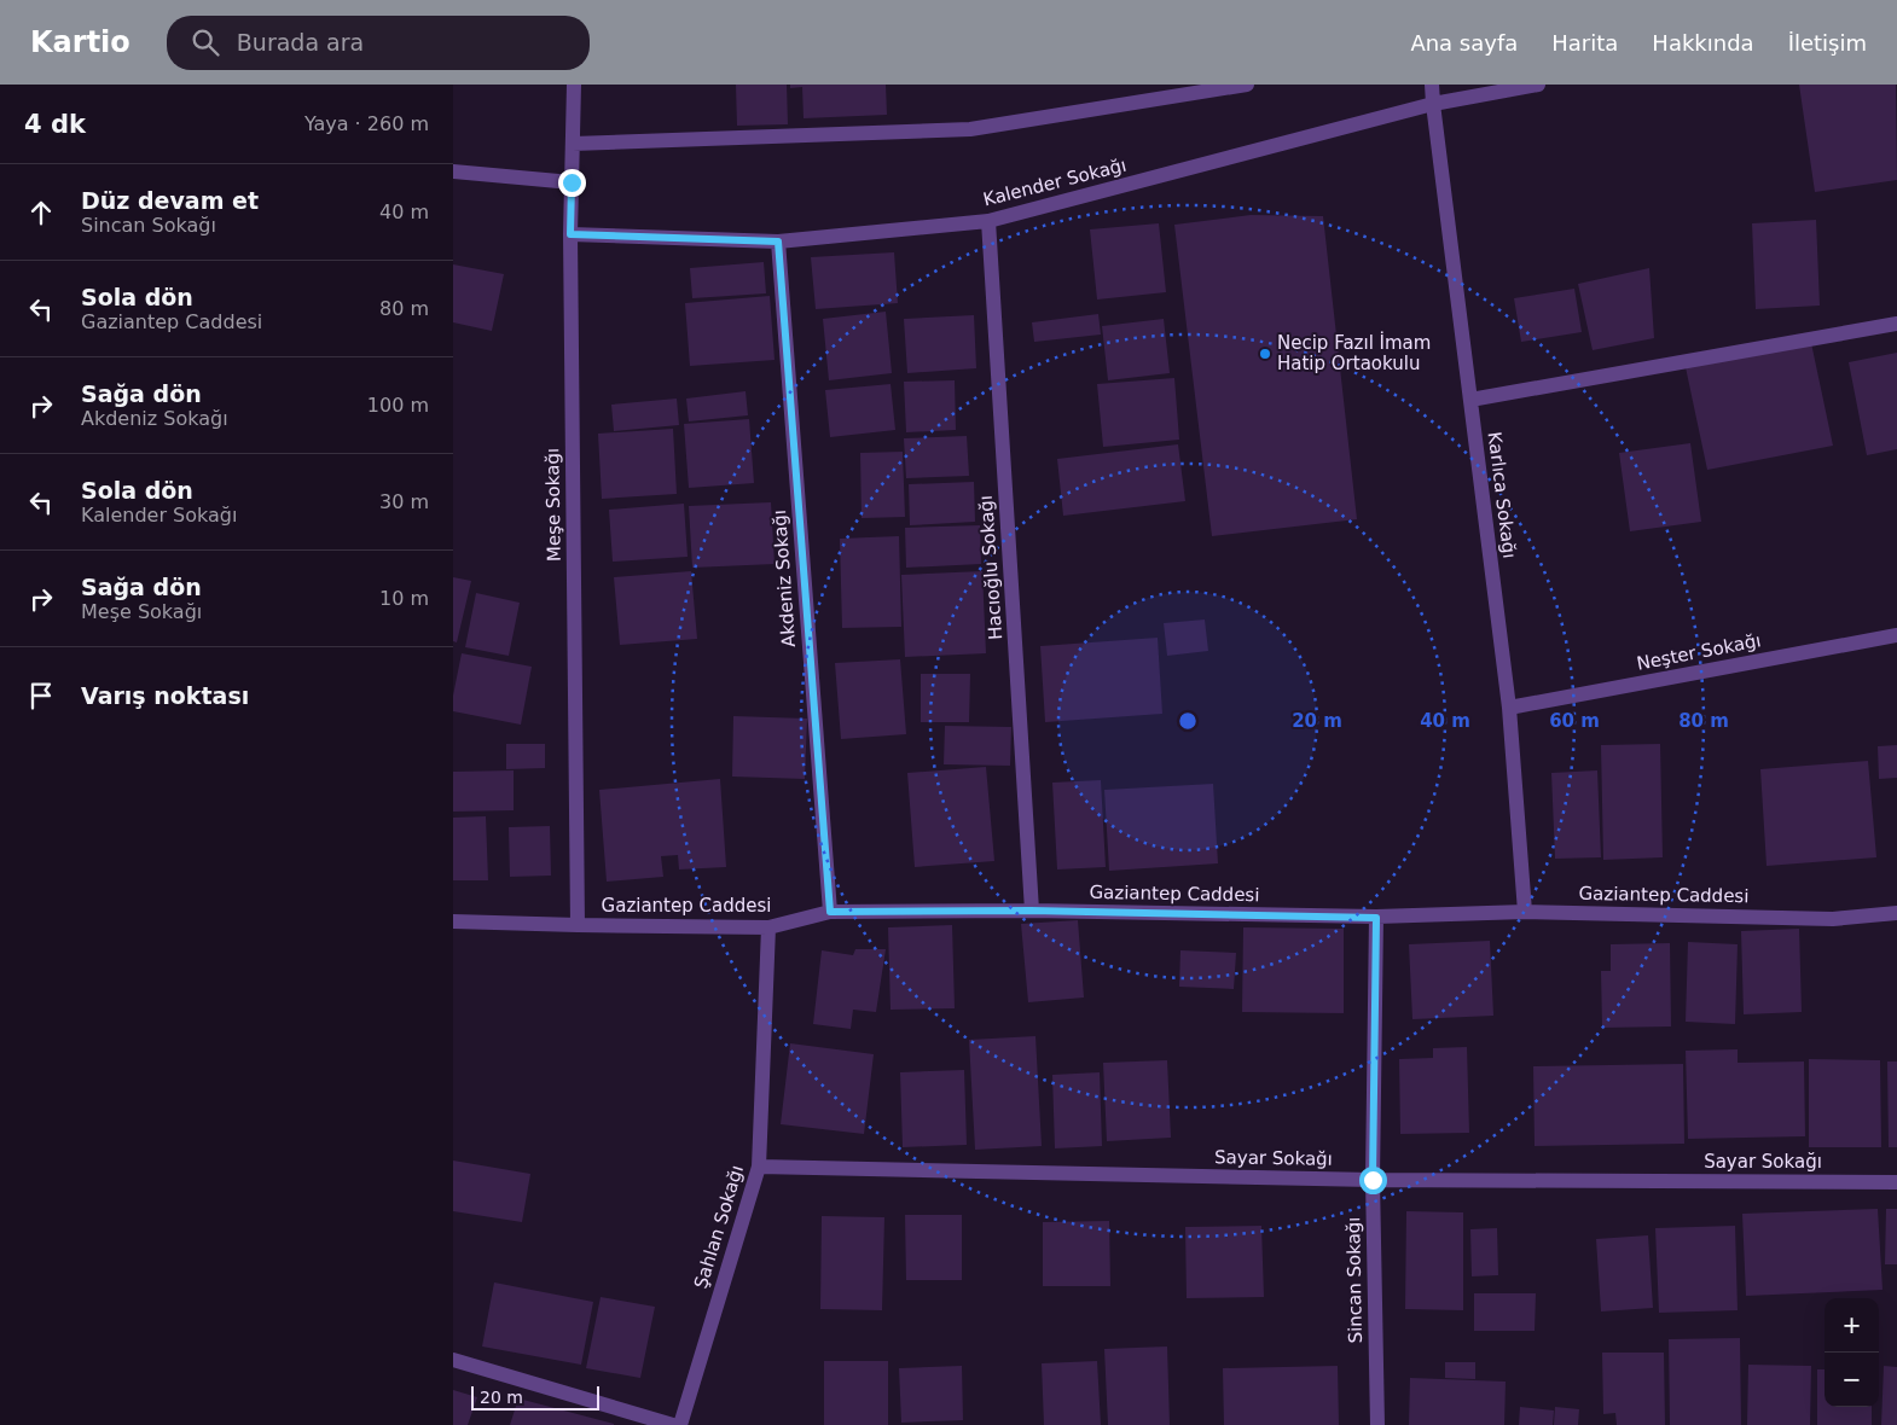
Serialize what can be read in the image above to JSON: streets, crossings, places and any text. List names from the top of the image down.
{
  "streets": {
    "street": [
      "Kalender Sokağı",
      "Karlıca Sokağı",
      "Meşe Sokağı",
      "Hacıoğlu Sokağı",
      "Akdeniz Sokağı",
      "Neşter Sokağı",
      "Gaziantep Caddesi",
      "Sayar Sokağı",
      "Şahlan Sokağı",
      "Sincan Sokağı"
    ]
  },
  "crossings": [
    ["Kalender Sokağı", "Karlıca Sokağı"],
    ["Kalender Sokağı", "Meşe Sokağı"],
    ["Kalender Sokağı", "Hacıoğlu Sokağı"],
    ["Kalender Sokağı", "Akdeniz Sokağı"],
    ["Karlıca Sokağı", "Neşter Sokağı"],
    ["Karlıca Sokağı", "Gaziantep Caddesi"],
    ["Meşe Sokağı", "Gaziantep Caddesi"],
    ["Hacıoğlu Sokağı", "Gaziantep Caddesi"],
    ["Akdeniz Sokağı", "Gaziantep Caddesi"],
    ["Gaziantep Caddesi", "Şahlan Sokağı"],
    ["Gaziantep Caddesi", "Sincan Sokağı"],
    ["Sayar Sokağı", "Şahlan Sokağı"],
    ["Sayar Sokağı", "Sincan Sokağı"]
  ],
  "places": ["Necip Fazıl İmam Hatip Ortaokulu"],
  "scale_bar": "20 m",
  "page": {
    "header": "Kartio",
    "search": "Burada ara",
    "nav": [
      "Ana sayfa",
      "Harita",
      "Hakkında",
      "İletişim"
    ],
    "heading": ["4 dk", "Yaya · 260 m"],
    "list": [
      ["Düz devam et", "Sincan Sokağı", "40 m"],
      ["Sola dön", "Gaziantep Caddesi", "80 m"],
      ["Sağa dön", "Akdeniz Sokağı", "100 m"],
      ["Sola dön", "Kalender Sokağı", "30 m"],
      ["Sağa dön", "Meşe Sokağı", "10 m"],
      "Varış noktası"
    ],
    "map_buttons": ["+", "−"],
    "scale": "20 m"
  },
  "rings": [
    "20 m",
    "40 m",
    "60 m",
    "80 m"
  ]
}
